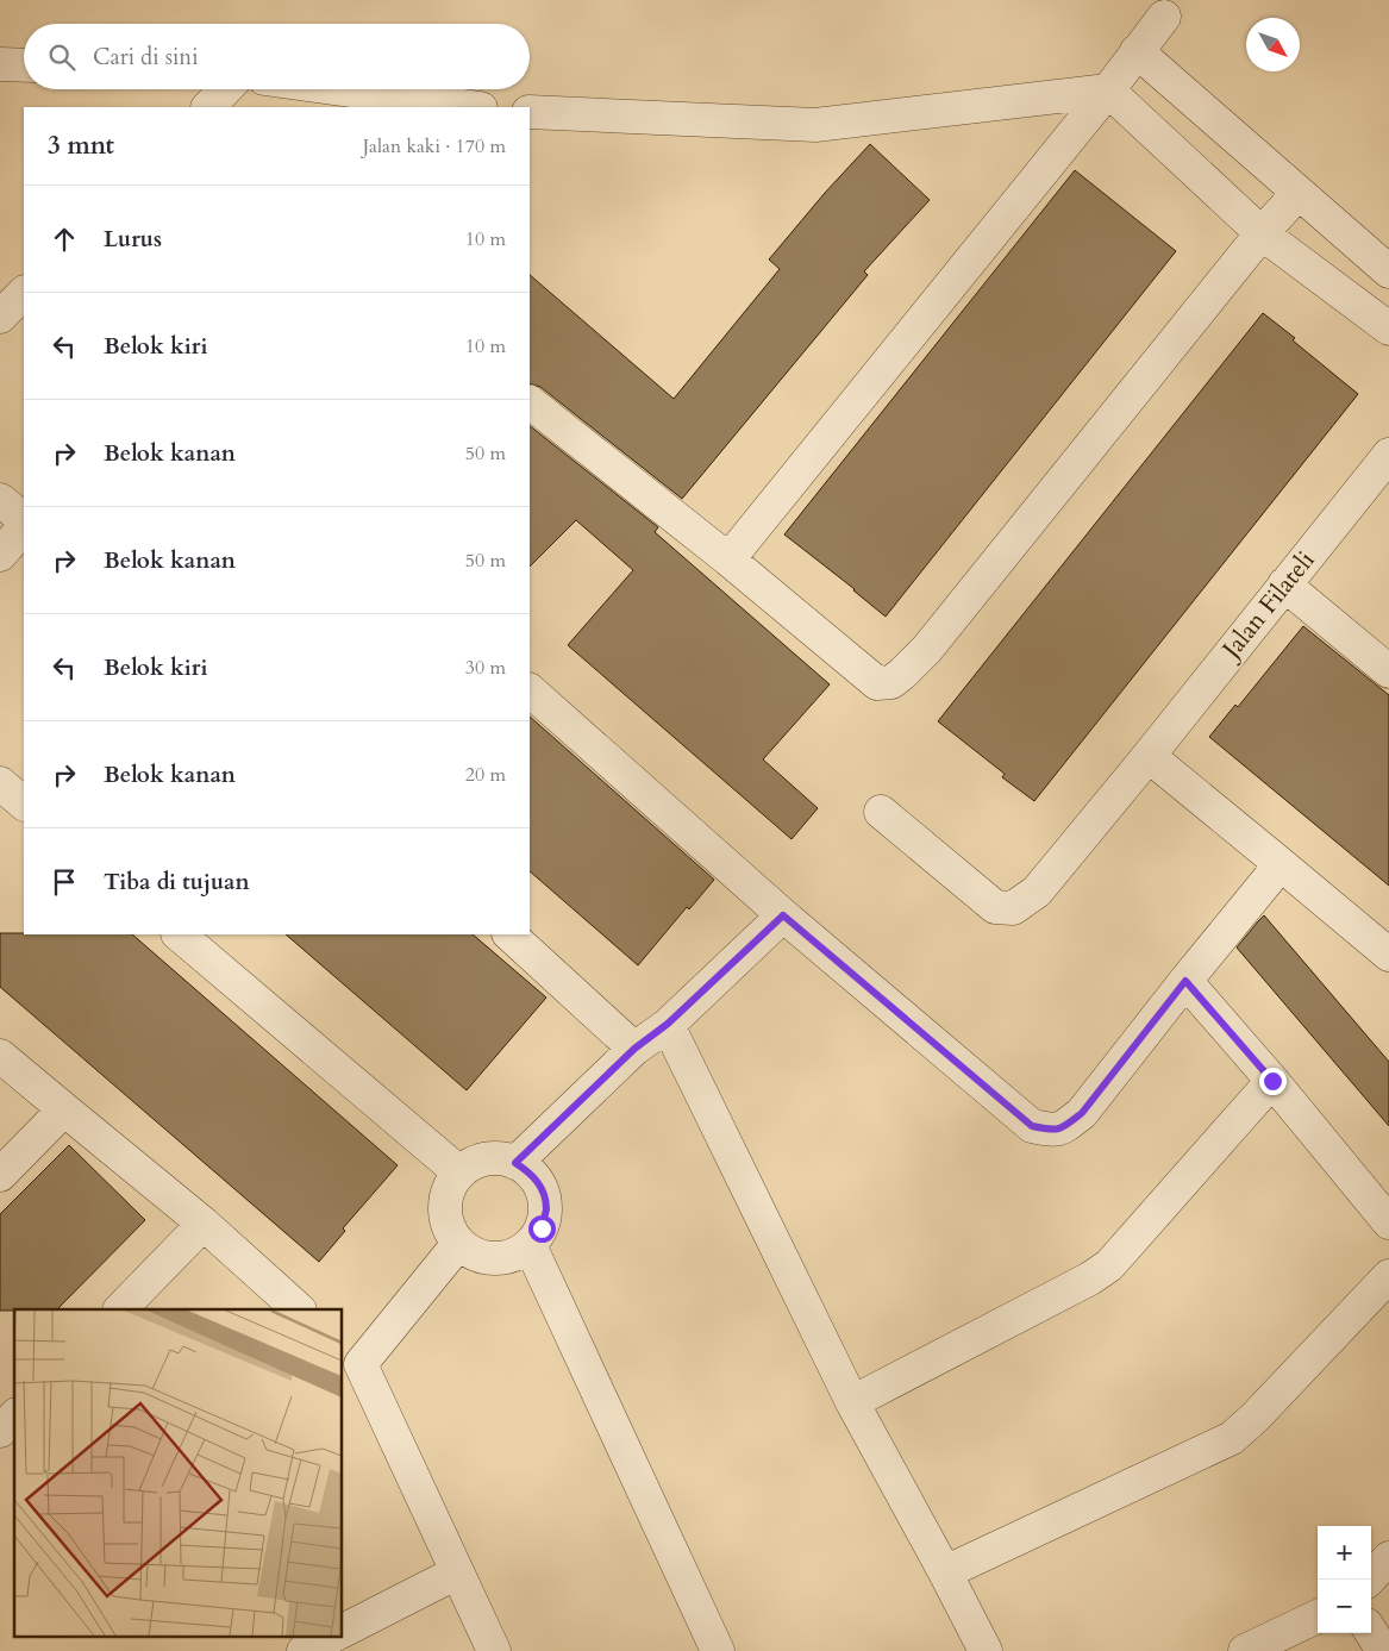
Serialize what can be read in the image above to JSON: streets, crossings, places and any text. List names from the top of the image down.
{
  "streets": {
    "street": ["Jalan Filateli"]
  },
  "north": "bottom right",
  "page": {
    "search": "Cari di sini",
    "heading": ["3 mnt", "Jalan kaki · 170 m"],
    "list": [
      ["Lurus", "10 m"],
      ["Belok kiri", "10 m"],
      ["Belok kanan", "50 m"],
      ["Belok kanan", "50 m"],
      ["Belok kiri", "30 m"],
      ["Belok kanan", "20 m"],
      "Tiba di tujuan"
    ],
    "map_buttons": ["+", "−"]
  }
}
